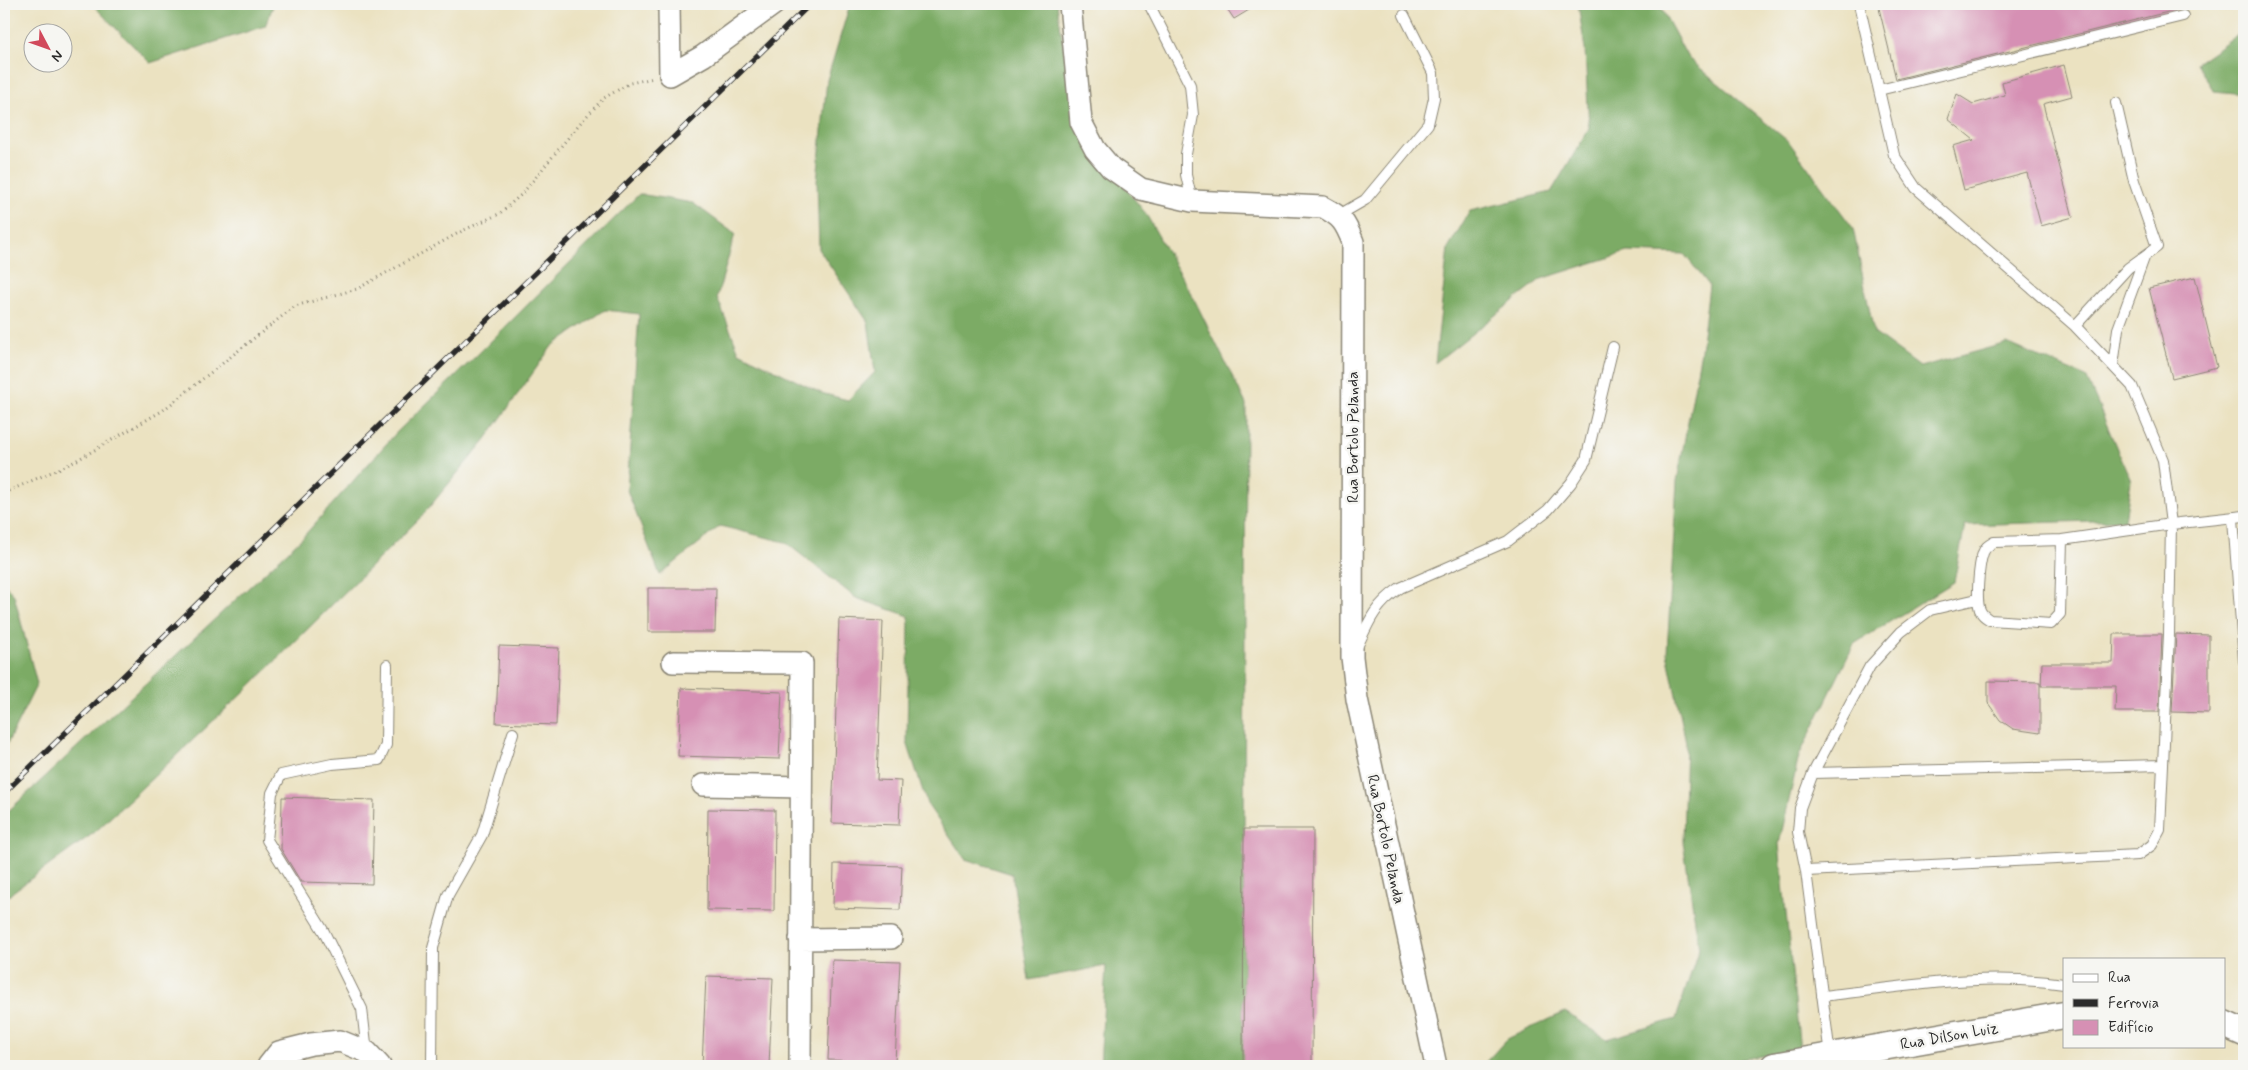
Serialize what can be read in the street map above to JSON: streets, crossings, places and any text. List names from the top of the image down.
{
  "streets": {
    "street": ["Rua Bortolo Pelanda", "Rua Dilson Luiz"]
  },
  "legend": ["Rua", "Ferrovia", "Edifício"],
  "north": "bottom right"
}
